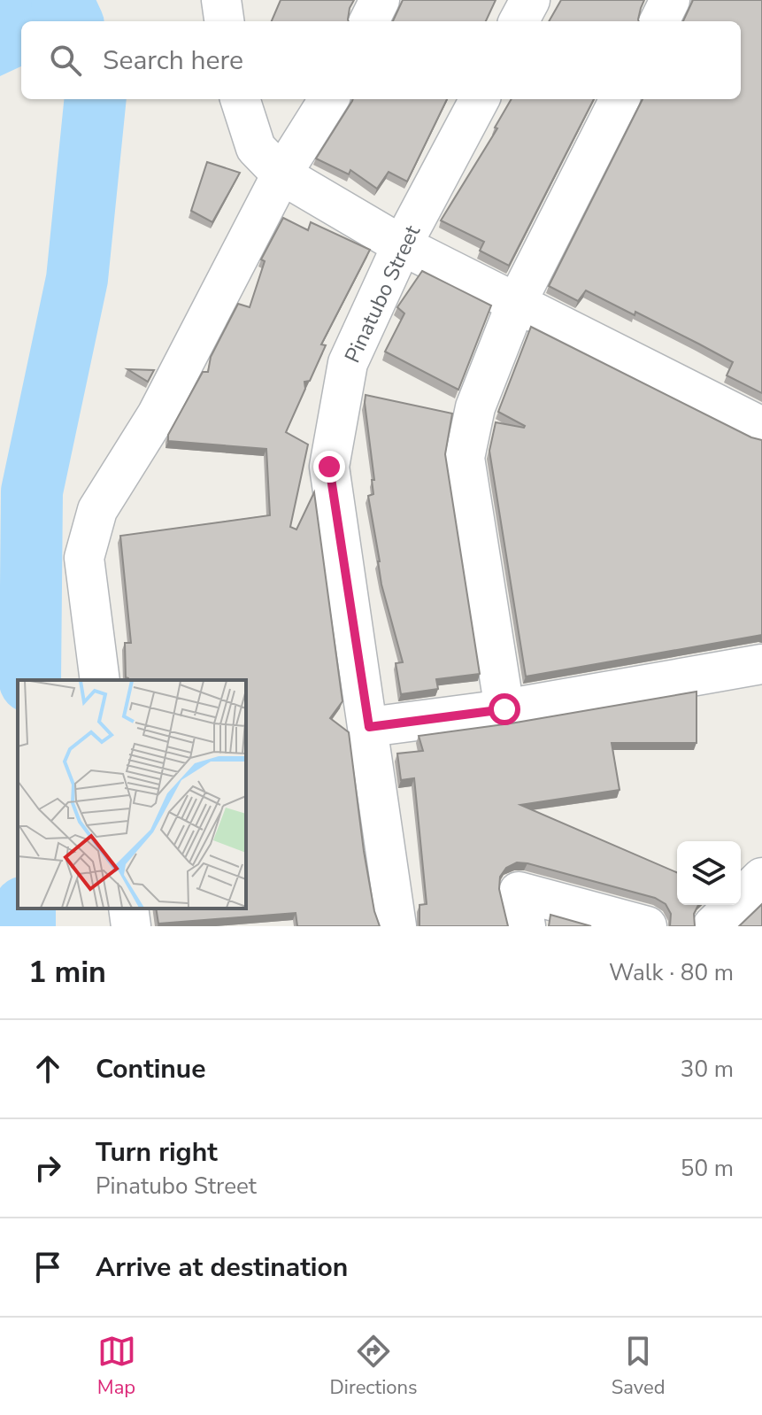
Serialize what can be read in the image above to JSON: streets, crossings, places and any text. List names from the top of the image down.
{
  "streets": {
    "street": ["Pinatubo Street"]
  },
  "page": {
    "search": "Search here",
    "heading": ["1 min", "Walk · 80 m"],
    "list": [
      ["Continue", "30 m"],
      ["Turn right", "Pinatubo Street", "50 m"],
      "Arrive at destination"
    ],
    "nav": ["Map", "Directions", "Saved"]
  }
}
